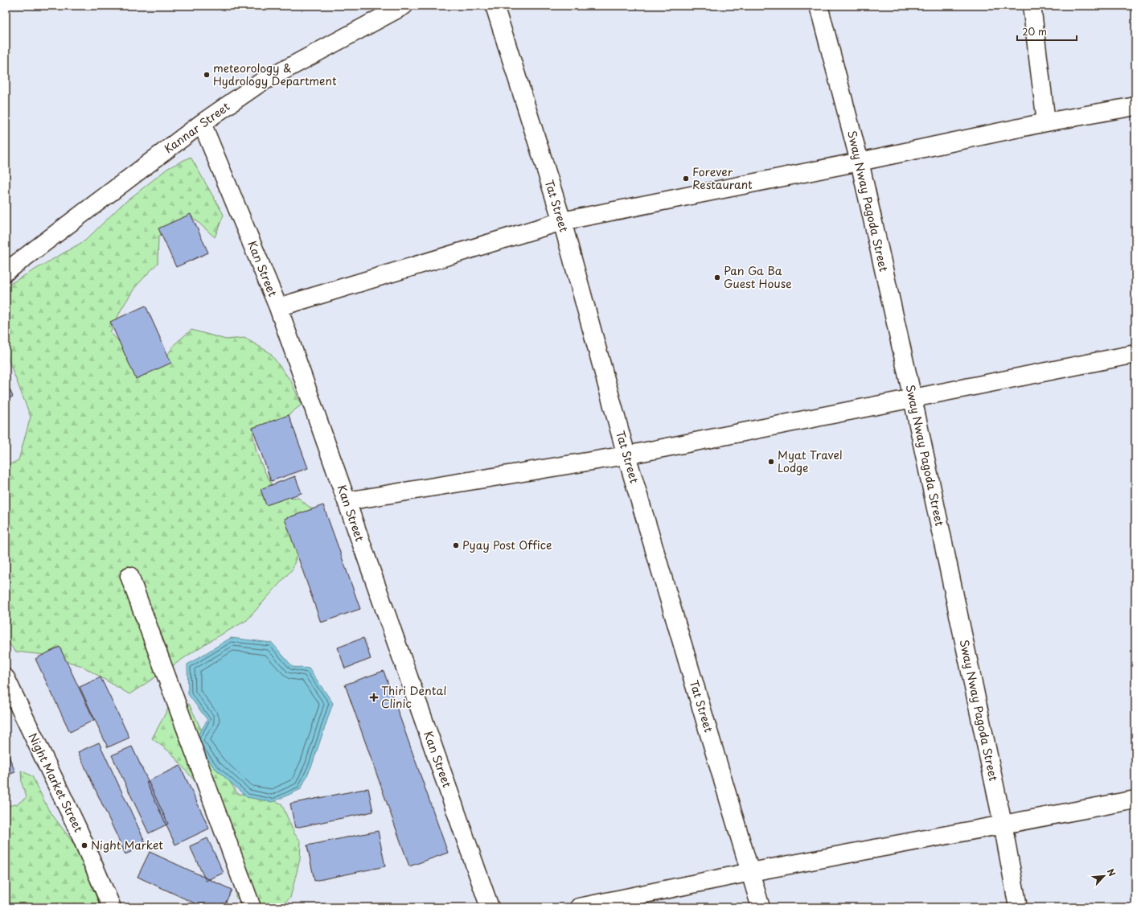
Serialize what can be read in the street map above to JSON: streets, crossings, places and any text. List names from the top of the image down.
{
  "streets": {
    "street": [
      "Kannar Street",
      "Sway Nway Pagoda Street",
      "Tat Street",
      "Kan Street",
      "Night Market Street"
    ]
  },
  "crossings": [
    ["Kannar Street", "Kan Street"]
  ],
  "places": {
    "other": [
      "meteorology & Hydrology Department",
      "Forever Restaurant",
      "Pan Ga Ba Guest House",
      "Myat Travel Lodge",
      "Pyay Post Office",
      "Night Market"
    ],
    "health": ["Thiri Dental Clinic"]
  },
  "scale_bar": "20 m",
  "north": "top right"
}
